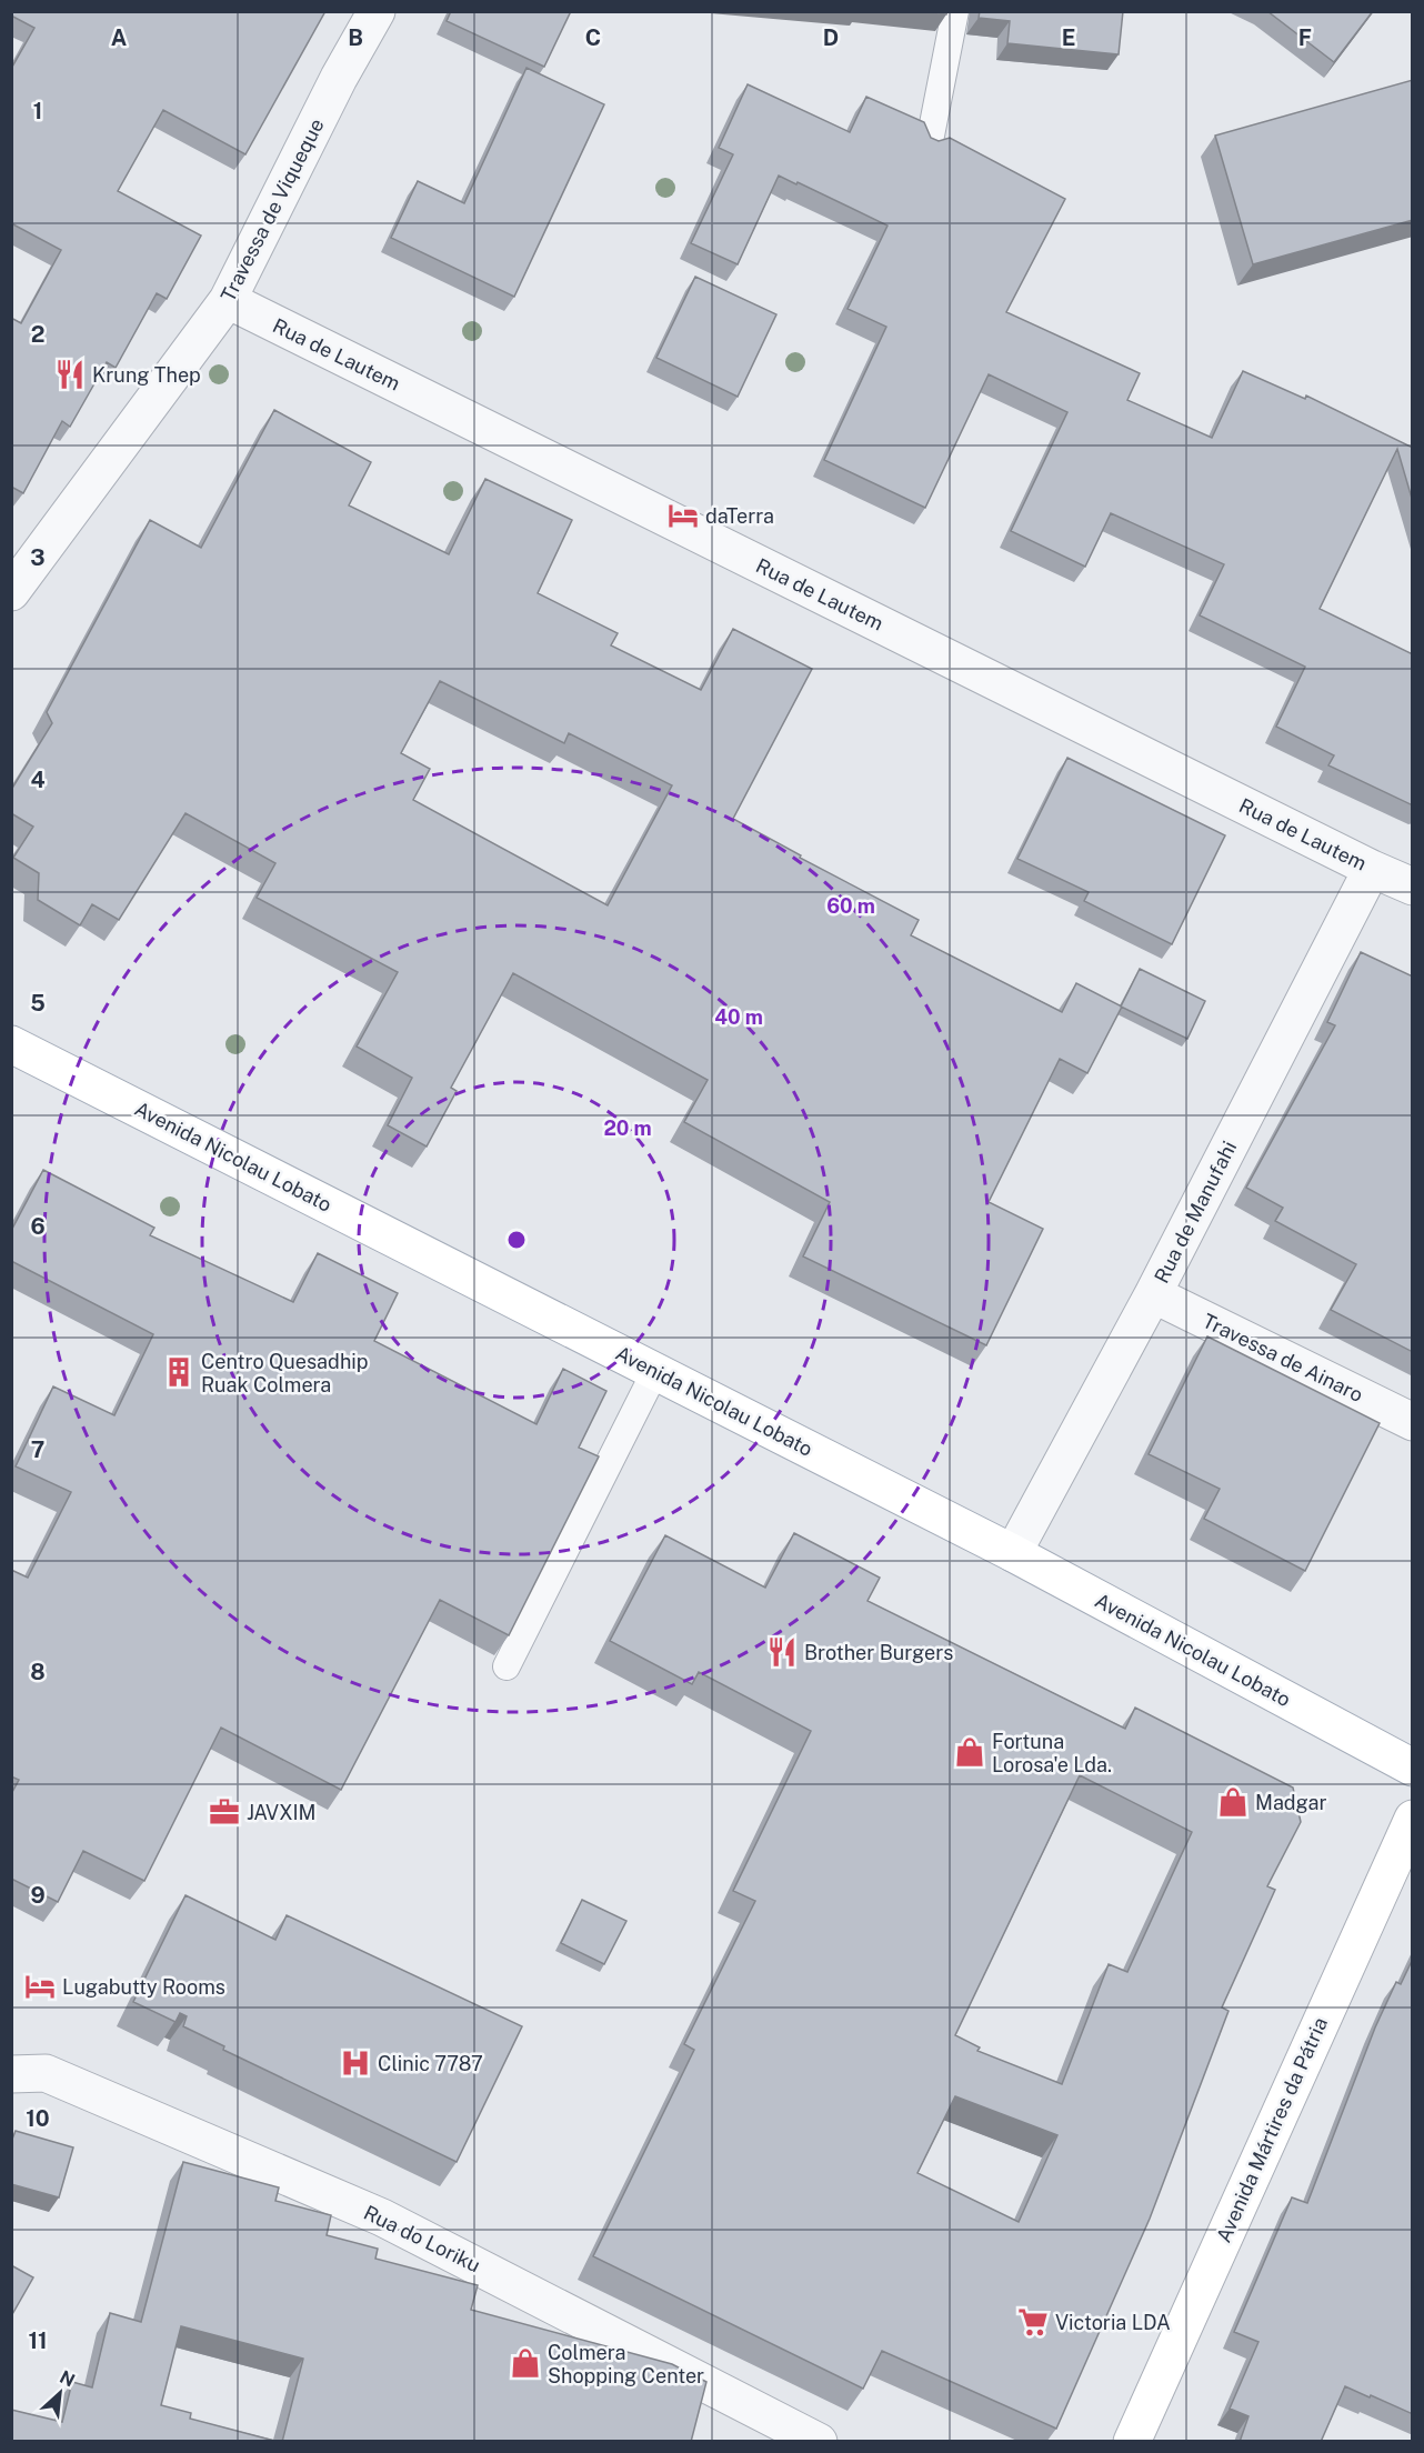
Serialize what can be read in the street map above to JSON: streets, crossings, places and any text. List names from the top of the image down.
{
  "streets": {
    "main road": ["Avenida Nicolau Lobato", "Avenida Mártires da Pátria"],
    "street": [
      "Travessa de Viqueque",
      "Rua de Lautem",
      "Rua de Manufahi",
      "Travessa de Ainaro",
      "Rua do Loriku"
    ]
  },
  "crossings": [
    ["Travessa de Viqueque", "Rua de Lautem"],
    ["Rua de Lautem", "Rua de Manufahi"],
    ["Avenida Nicolau Lobato", "Rua de Manufahi"],
    ["Rua de Manufahi", "Travessa de Ainaro"]
  ],
  "places": {
    "restaurant": ["Krung Thep", "Brother Burgers"],
    "hotel": ["daTerra", "Lugabutty Rooms"],
    "building": ["Centro Quesadhip Ruak Colmera"],
    "shop": ["Fortuna Lorosa'e Lda.", "Madgar", "Colmera Shopping Center"],
    "office": ["JAVXIM"],
    "hospital": ["Clinic 7787"],
    "supermarket": ["Victoria LDA"]
  },
  "north": "top right",
  "grid": {
    "columns": [
      "A",
      "B",
      "C",
      "D",
      "E",
      "F"
    ],
    "rows": [
      "1",
      "2",
      "3",
      "4",
      "5",
      "6",
      "7",
      "8",
      "9",
      "10",
      "11"
    ]
  },
  "rings": ["60 m", "40 m", "20 m"]
}
